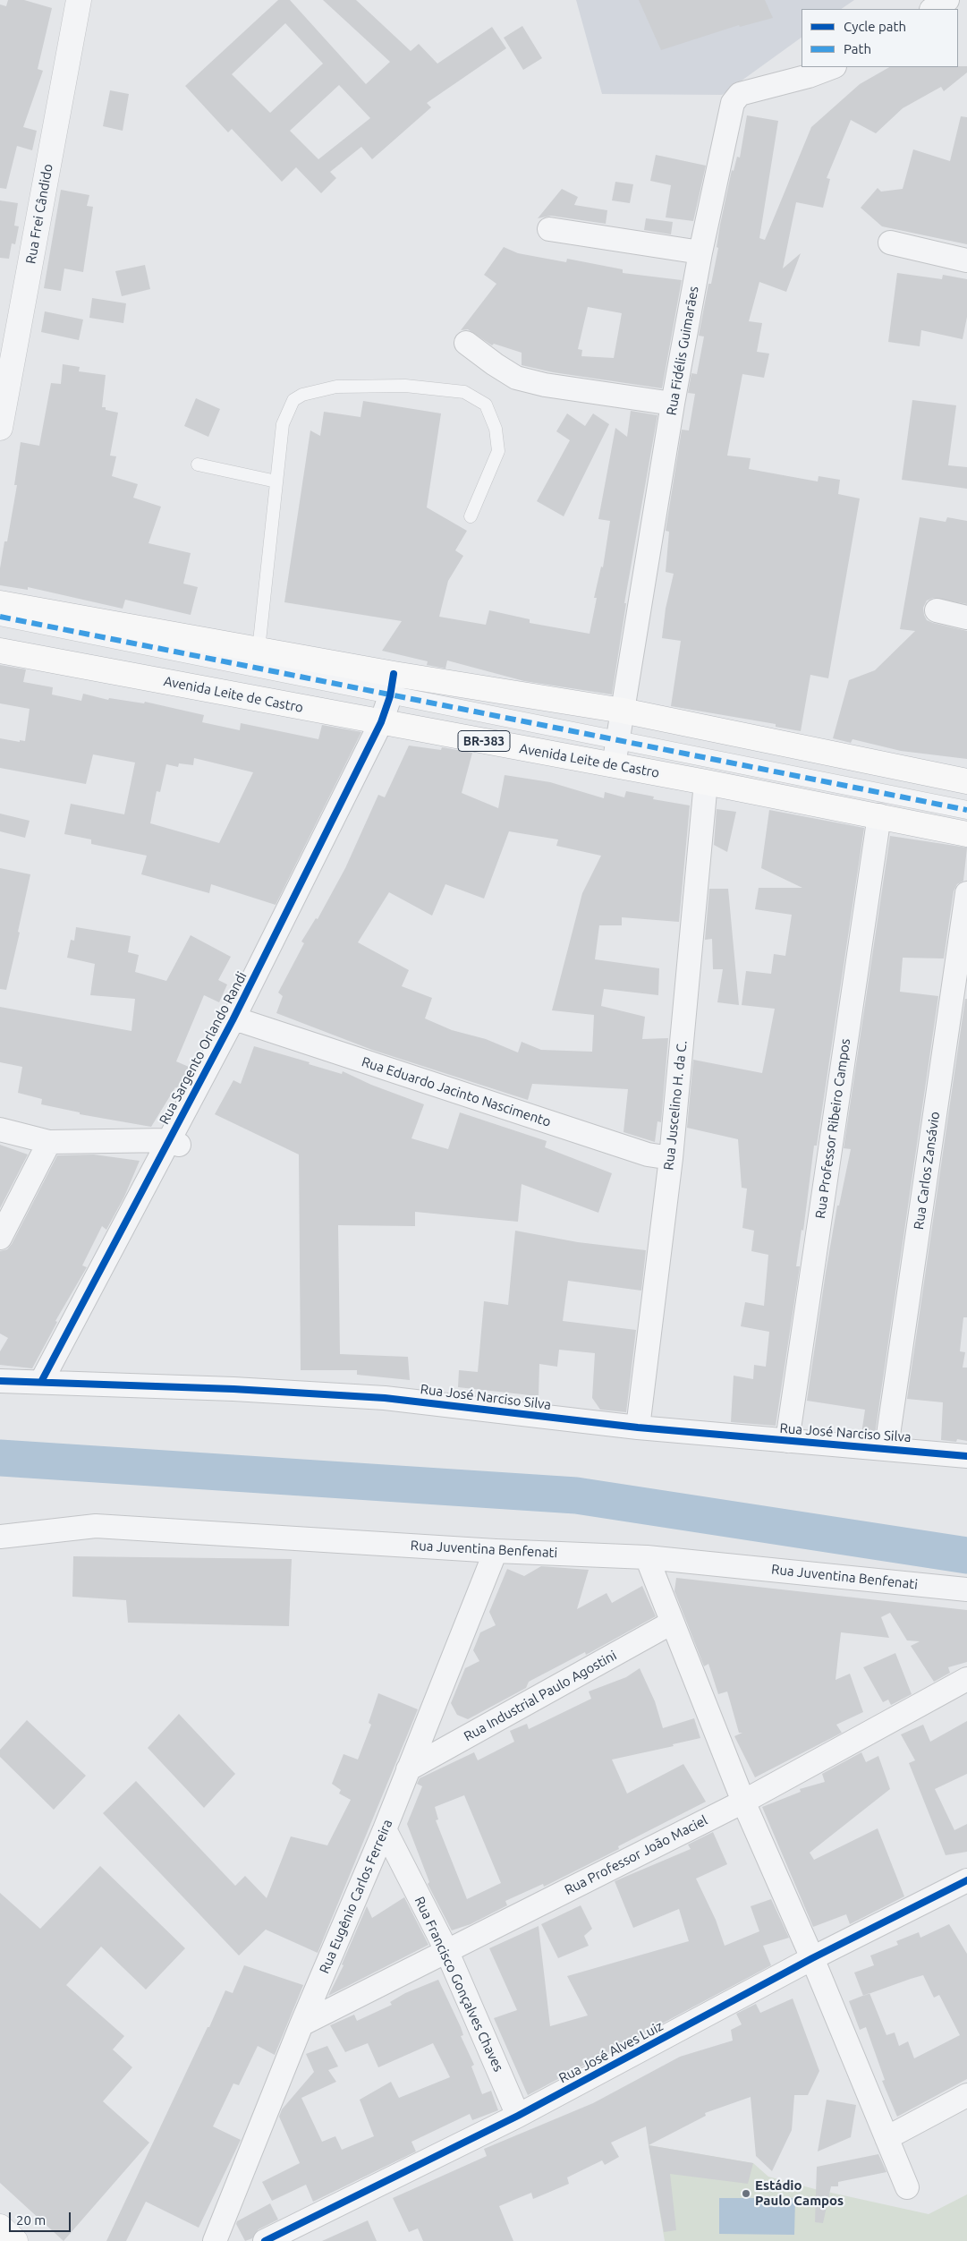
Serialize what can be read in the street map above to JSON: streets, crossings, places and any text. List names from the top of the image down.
{
  "streets": {
    "main road": ["Avenida Leite de Castro", "BR-383"],
    "street": [
      "Rua Frei Cândido",
      "Rua Fidélis Guimarães",
      "Rua Sargento Orlando Randi",
      "Rua Eduardo Jacinto Nascimento",
      "Rua Juscelino H. da C.",
      "Rua Professor Ribeiro Campos",
      "Rua Carlos Zansávio",
      "Rua José Narciso Silva",
      "Rua Juventina Benfenati",
      "Rua Industrial Paulo Agostini",
      "Rua Professor João Maciel",
      "Rua Eugênio Carlos Ferreira",
      "Rua Francisco Gonçalves Chaves",
      "Rua José Alves Luiz"
    ]
  },
  "crossings": [
    ["Rua Fidélis Guimarães", "Avenida Leite de Castro"],
    ["Avenida Leite de Castro", "Rua Sargento Orlando Randi"],
    ["Avenida Leite de Castro", "Rua Juscelino H. da C."],
    ["Avenida Leite de Castro", "Rua Professor Ribeiro Campos"],
    ["Rua Sargento Orlando Randi", "Rua Eduardo Jacinto Nascimento"],
    ["Rua Sargento Orlando Randi", "Rua José Narciso Silva"],
    ["Rua Eduardo Jacinto Nascimento", "Rua Juscelino H. da C."],
    ["Rua Juscelino H. da C.", "Rua José Narciso Silva"],
    ["Rua Professor Ribeiro Campos", "Rua José Narciso Silva"],
    ["Rua Carlos Zansávio", "Rua José Narciso Silva"],
    ["Rua Juventina Benfenati", "Rua Eugênio Carlos Ferreira"],
    ["Rua Industrial Paulo Agostini", "Rua Eugênio Carlos Ferreira"],
    ["Rua Professor João Maciel", "Rua Eugênio Carlos Ferreira"],
    ["Rua Professor João Maciel", "Rua Francisco Gonçalves Chaves"],
    ["Rua Eugênio Carlos Ferreira", "Rua Francisco Gonçalves Chaves"],
    ["Rua Francisco Gonçalves Chaves", "Rua José Alves Luiz"]
  ],
  "places": ["Estádio Paulo Campos"],
  "legend": ["Cycle path", "Path"],
  "scale_bar": "20 m"
}
